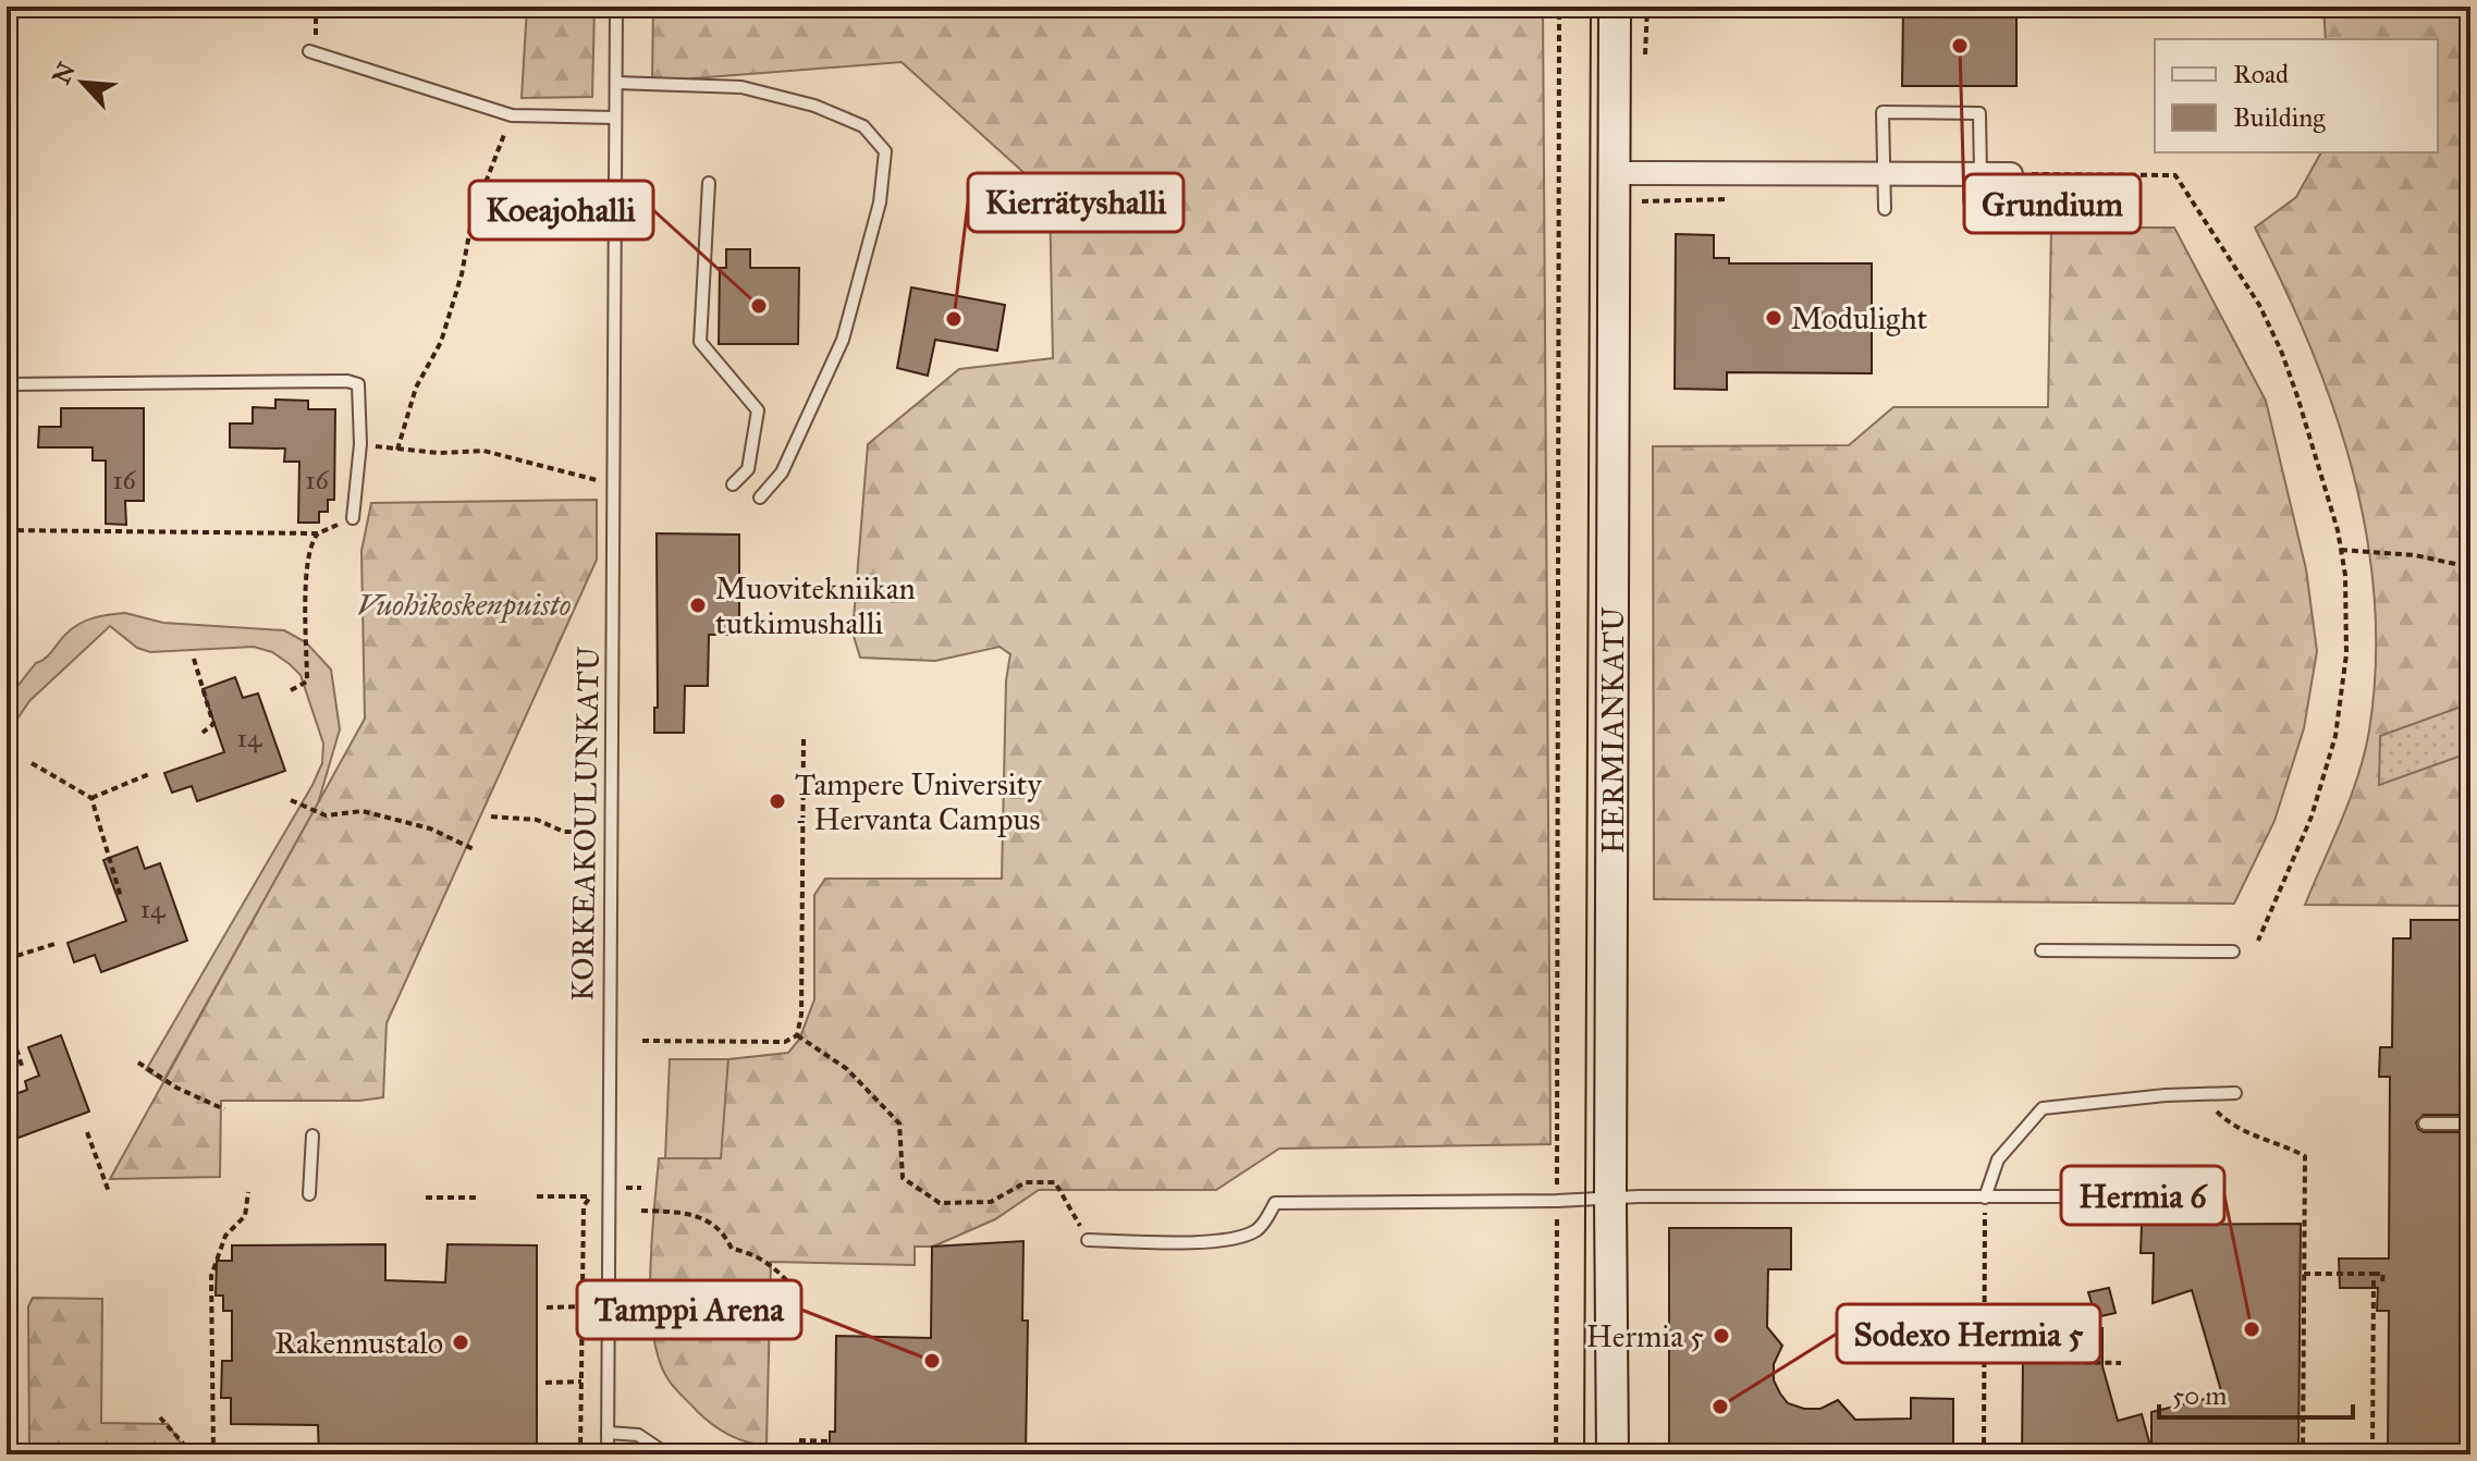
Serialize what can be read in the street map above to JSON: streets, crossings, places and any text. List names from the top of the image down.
{
  "streets": {
    "street": ["HERMIANKATU"],
    "lane": ["KORKEAKOULUNKATU"]
  },
  "parks": ["Vuohikoskenpuisto"],
  "places": [
    "Grundium",
    "Koeajohalli",
    "Modulight",
    "Kierrätyshalli",
    "Muovitekniikan tutkimushalli",
    "Tampere University - Hervanta Campus",
    "Hermia 6",
    "Hermia 5",
    "Rakennustalo",
    "Tamppi Arena",
    "Sodexo Hermia 5"
  ],
  "house_numbers": [
    "16",
    "16",
    "14",
    "14"
  ],
  "legend": ["Road", "Building"],
  "scale_bar": "50 m",
  "north": "top left"
}
